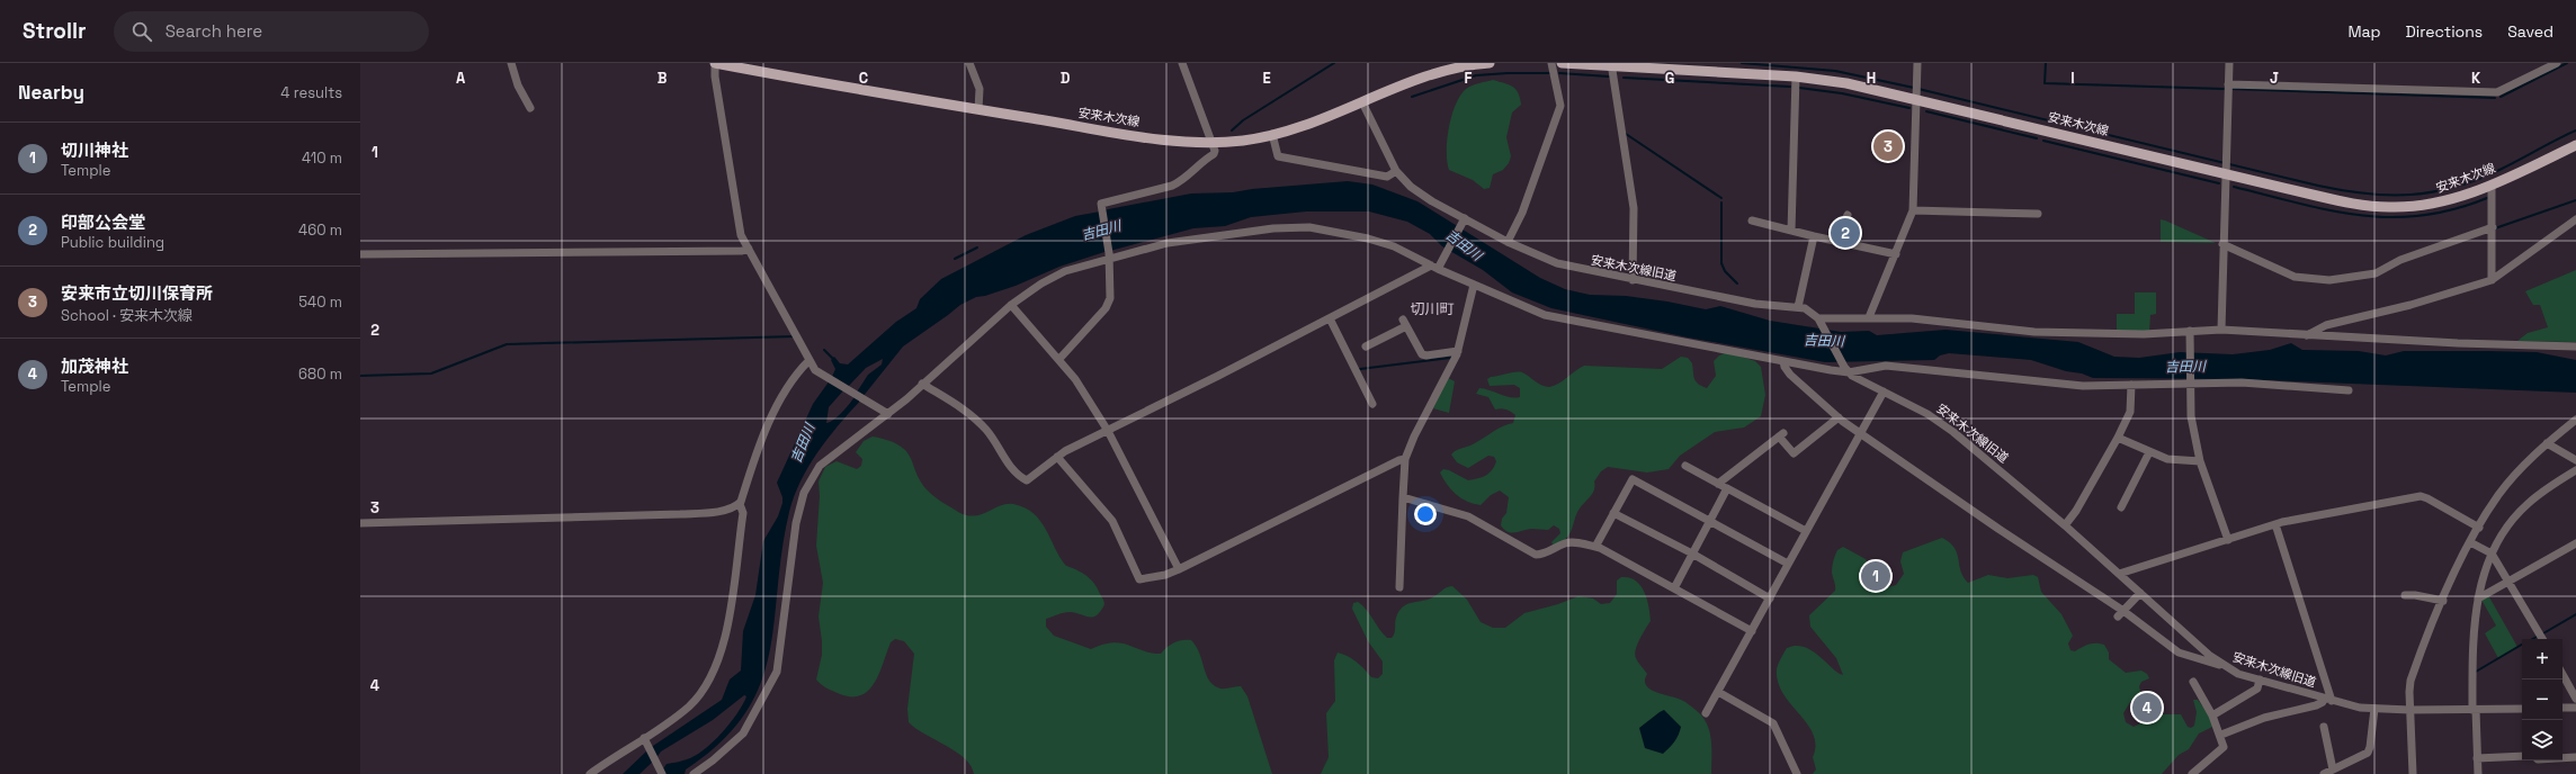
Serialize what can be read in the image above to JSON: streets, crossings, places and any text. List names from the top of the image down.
{
  "streets": {
    "main road": ["安来木次線"],
    "street": ["安来木次線旧道"]
  },
  "crossings": [
    ["安来木次線", "安来木次線旧道"]
  ],
  "districts": ["切川町"],
  "water": ["吉田川"],
  "page": {
    "header": "Strollr",
    "search": "Search here",
    "nav": ["Map", "Directions", "Saved"],
    "heading": ["Nearby", "4 results"],
    "list": [
      {
        "mark": "1",
        "name": "切川神社",
        "note": "Temple",
        "value": "410 m"
      },
      {
        "mark": "2",
        "name": "印部公会堂",
        "note": "Public building",
        "value": "460 m"
      },
      {
        "mark": "3",
        "name": "安来市立切川保育所",
        "note": "School · 安来木次線",
        "value": "540 m"
      },
      {
        "mark": "4",
        "name": "加茂神社",
        "note": "Temple",
        "value": "680 m"
      }
    ],
    "pins": [
      "3",
      "2",
      "1",
      "4"
    ],
    "map_buttons": ["+", "−"]
  },
  "grid": {
    "columns": [
      "A",
      "B",
      "C",
      "D",
      "E",
      "F",
      "G",
      "H",
      "I",
      "J",
      "K"
    ],
    "rows": [
      "1",
      "2",
      "3",
      "4"
    ]
  }
}
